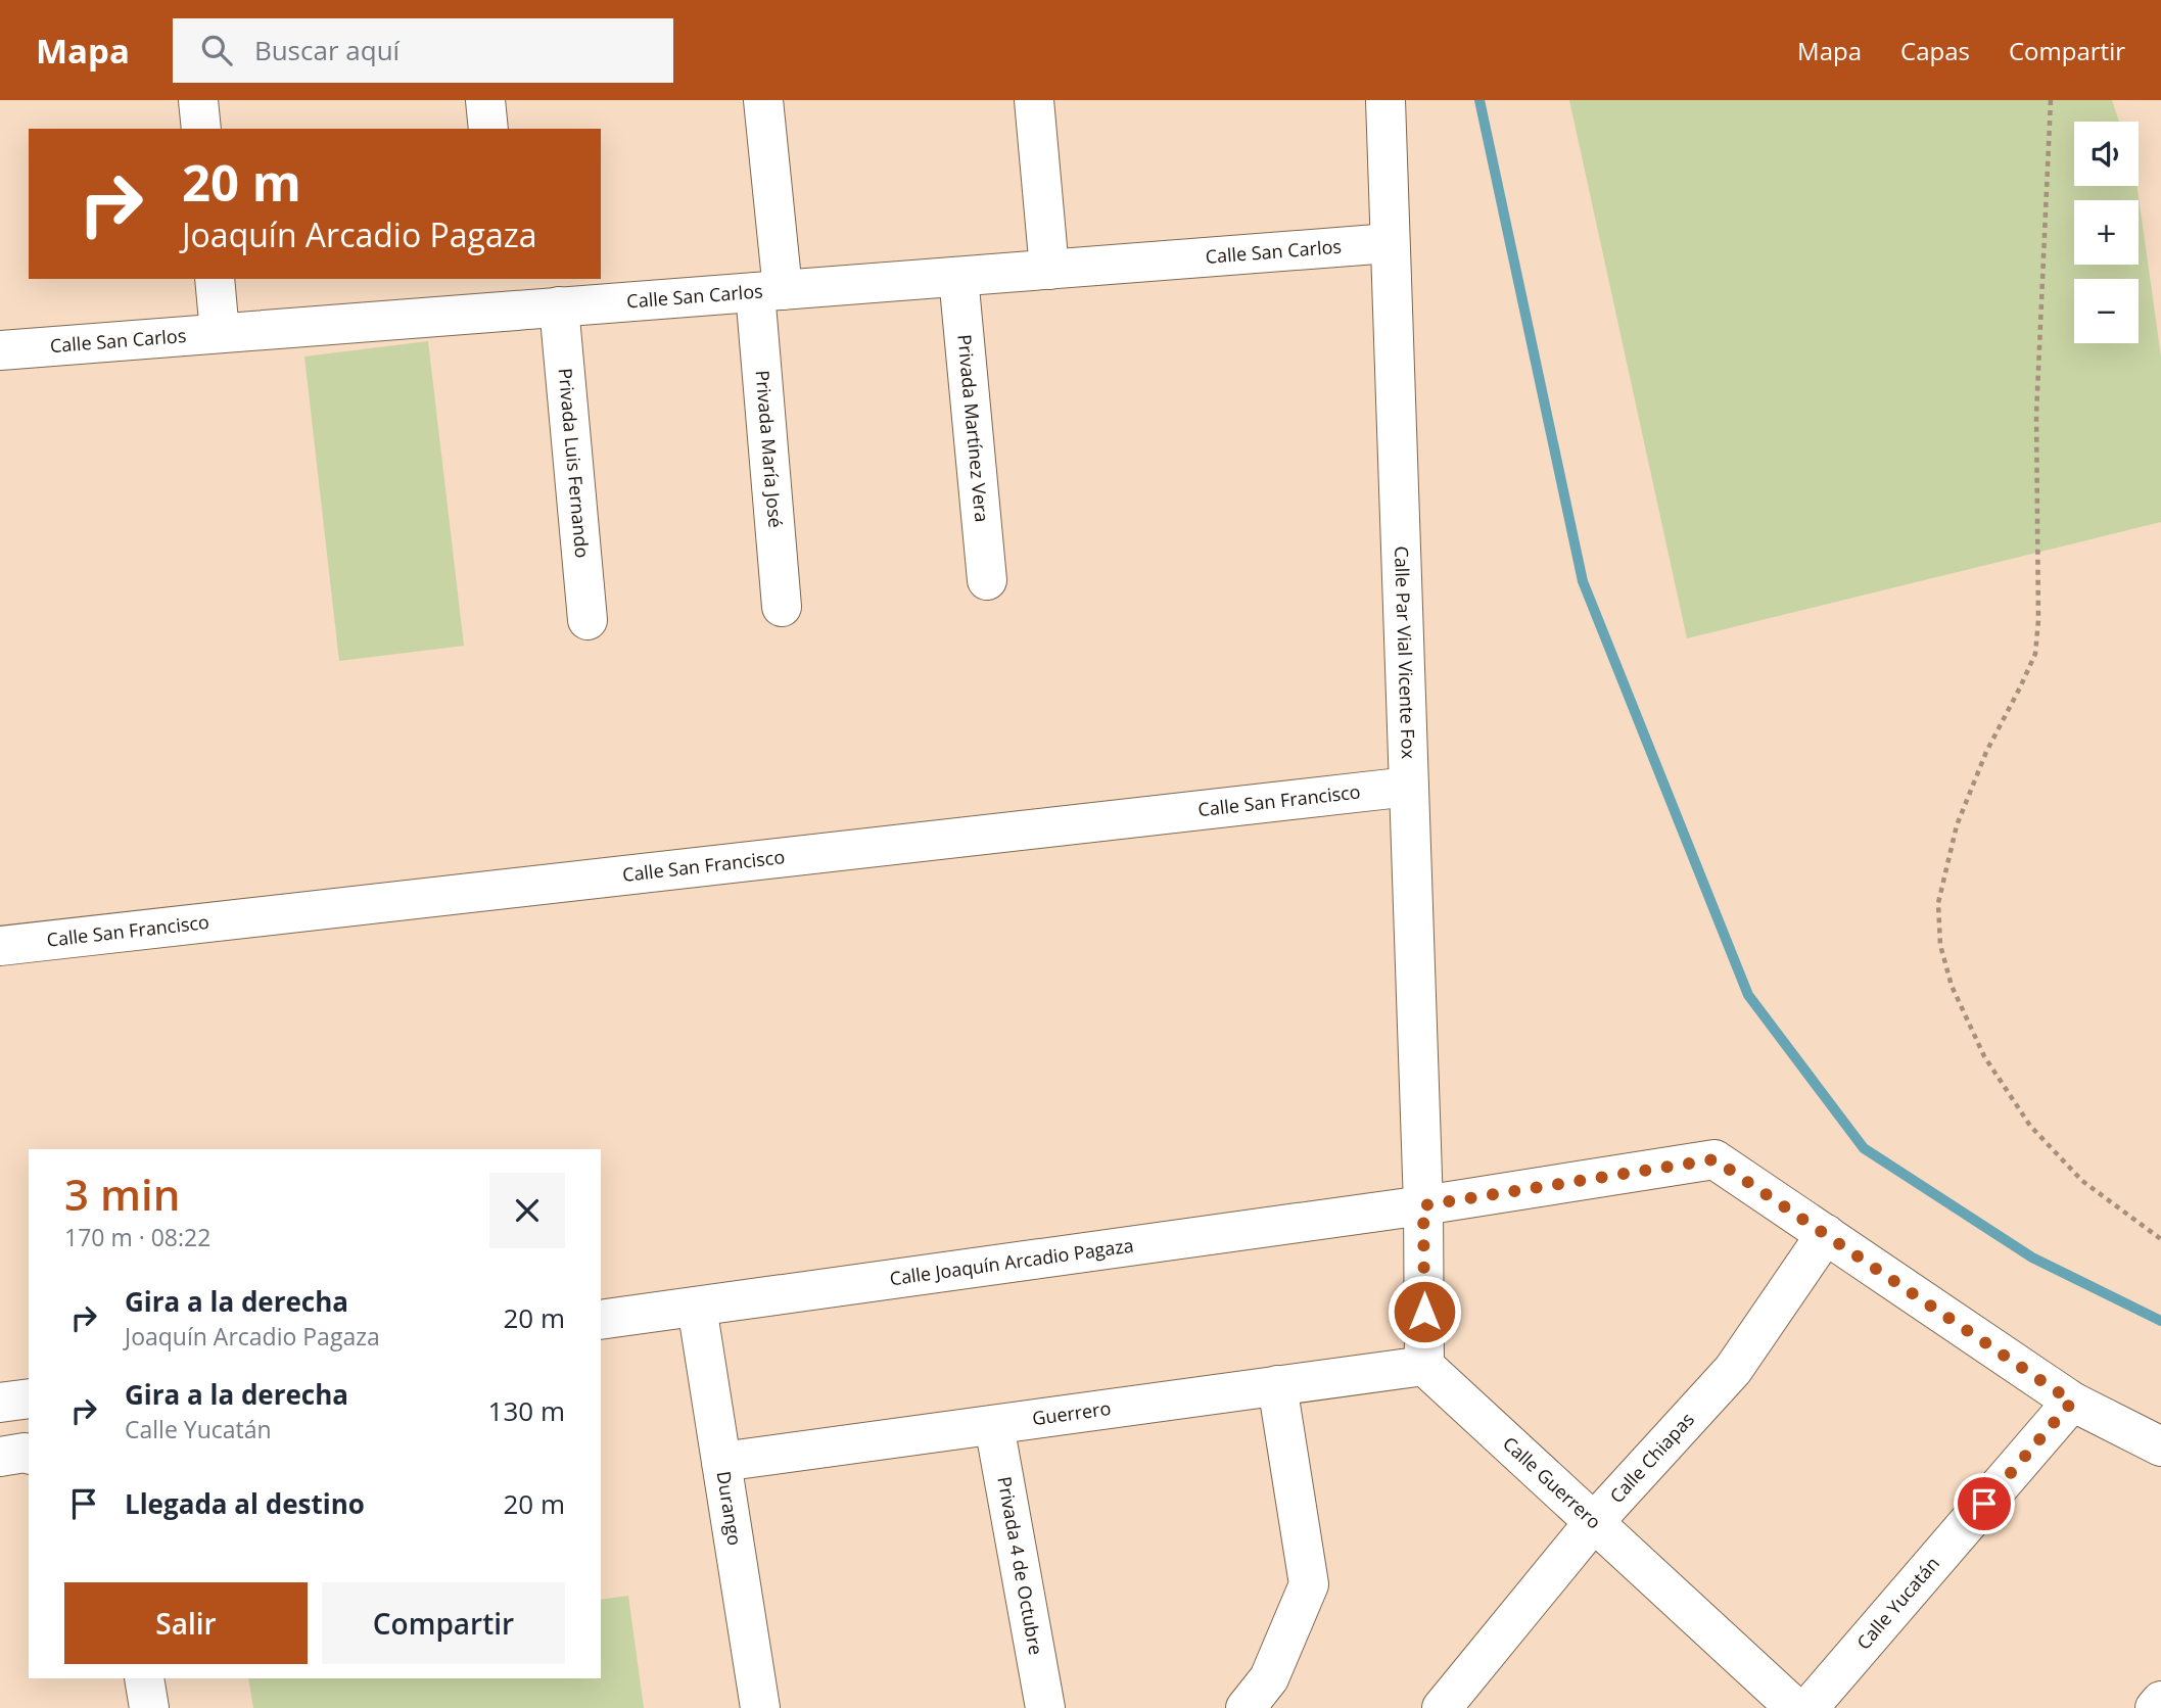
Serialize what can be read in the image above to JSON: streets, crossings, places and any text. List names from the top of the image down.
{
  "streets": {
    "street": [
      "Calle San Carlos",
      "Privada Martínez Vera",
      "Privada María José",
      "Privada Luis Fernando",
      "Calle Par Vial Vicente Fox",
      "Calle San Francisco",
      "Calle Joaquín Arcadio Pagaza",
      "Guerrero",
      "Calle Chiapas",
      "Calle Guerrero",
      "Durango",
      "Privada 4 de Octubre",
      "Calle Yucatán"
    ]
  },
  "crossings": [
    ["Calle San Carlos", "Privada Martínez Vera"],
    ["Calle San Carlos", "Privada María José"],
    ["Calle San Carlos", "Privada Luis Fernando"],
    ["Calle San Carlos", "Calle Par Vial Vicente Fox"],
    ["Calle Par Vial Vicente Fox", "Calle San Francisco"],
    ["Calle Par Vial Vicente Fox", "Calle Joaquín Arcadio Pagaza"],
    ["Calle Joaquín Arcadio Pagaza", "Calle Chiapas"],
    ["Calle Joaquín Arcadio Pagaza", "Durango"],
    ["Calle Joaquín Arcadio Pagaza", "Calle Yucatán"],
    ["Guerrero", "Calle Guerrero"],
    ["Guerrero", "Durango"],
    ["Guerrero", "Privada 4 de Octubre"],
    ["Calle Chiapas", "Calle Guerrero"]
  ],
  "page": {
    "header": "Mapa",
    "search": "Buscar aquí",
    "nav": ["Mapa", "Capas", "Compartir"],
    "map_buttons": ["+", "−"],
    "turn": ["20 m", "Joaquín Arcadio Pagaza"],
    "heading": ["3 min", "170 m · 08:22"],
    "list": [
      {
        "name": "Gira a la derecha",
        "note": "Joaquín Arcadio Pagaza",
        "value": "20 m"
      },
      {
        "name": "Gira a la derecha",
        "note": "Calle Yucatán",
        "value": "130 m"
      },
      {
        "name": "Llegada al destino",
        "value": "20 m"
      }
    ],
    "buttons": ["Salir", "Compartir"]
  }
}
